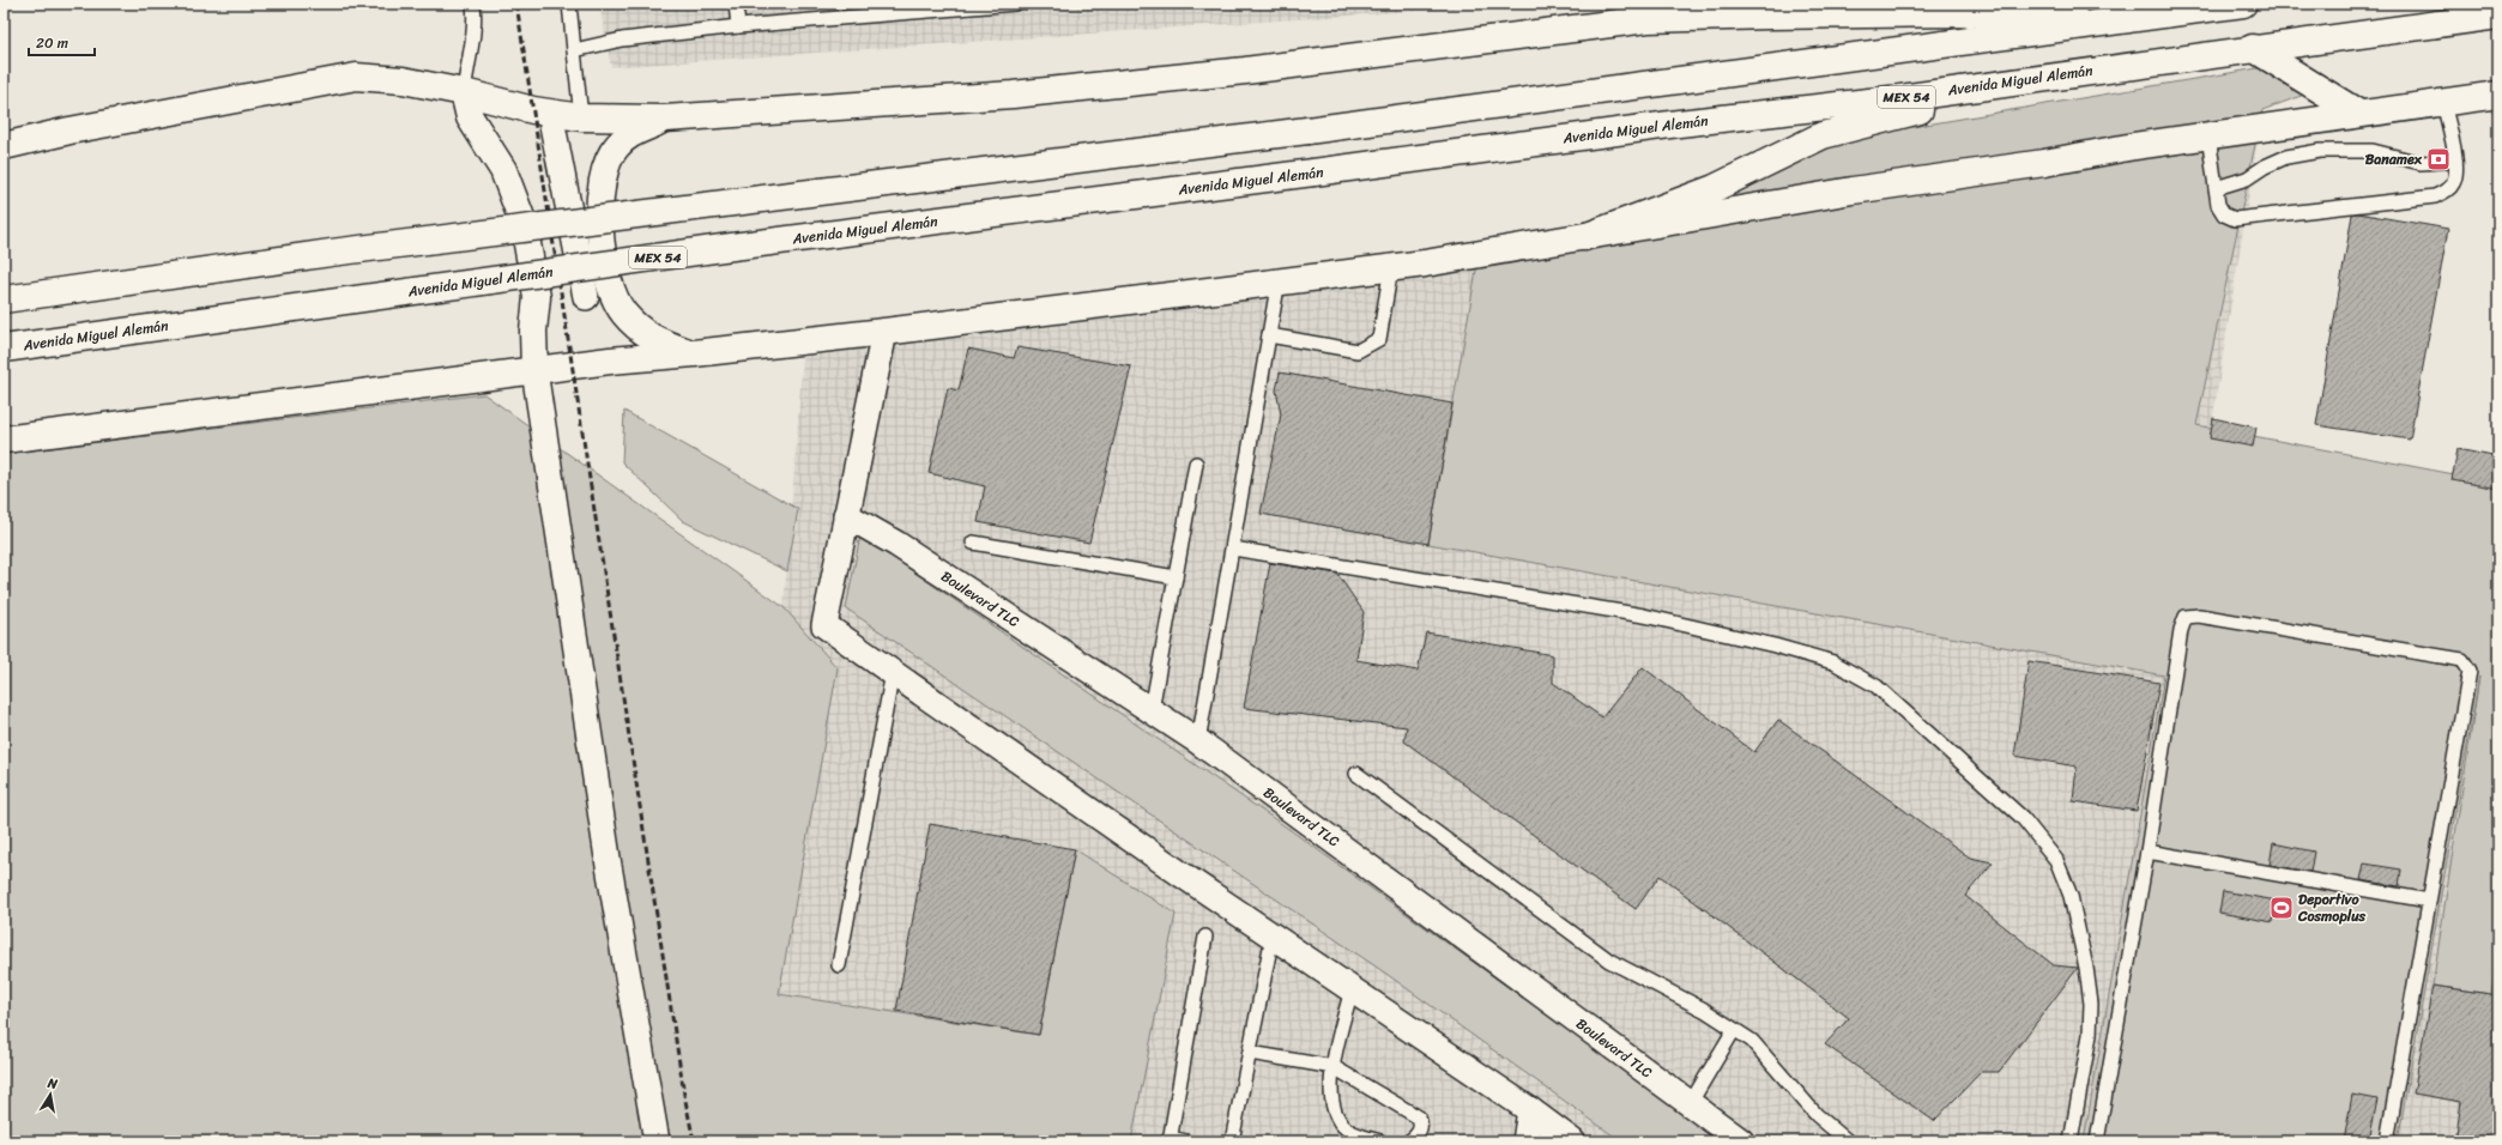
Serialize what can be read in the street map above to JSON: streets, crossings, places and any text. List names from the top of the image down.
{
  "streets": {
    "main road": ["Avenida Miguel Alemán", "MEX 54"],
    "street": ["Boulevard TLC"]
  },
  "places": {
    "bank": ["Banamex"],
    "sports": ["Deportivo Cosmoplus"]
  },
  "scale_bar": "20 m",
  "north": "top"
}
